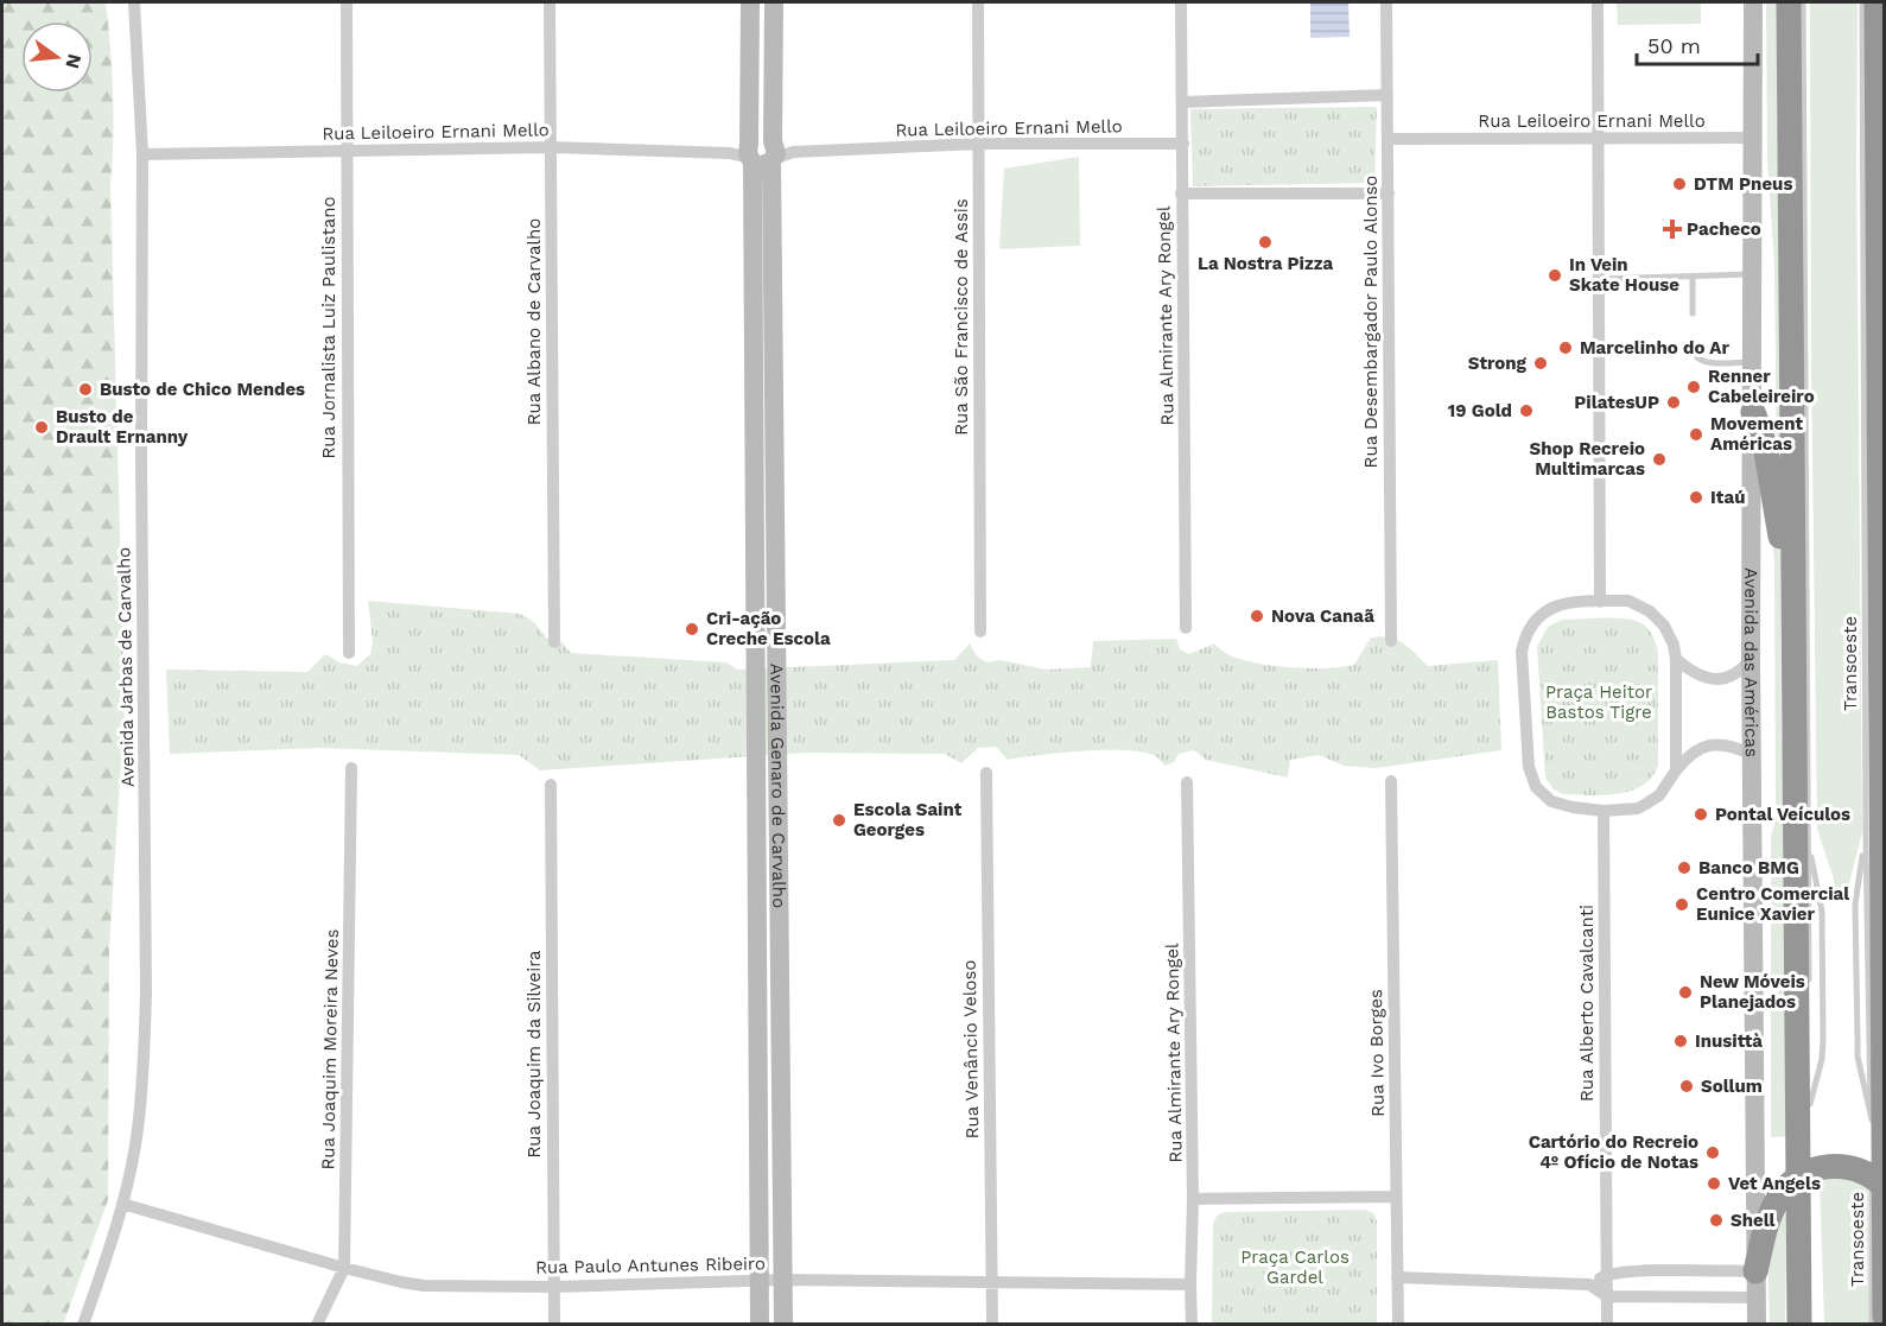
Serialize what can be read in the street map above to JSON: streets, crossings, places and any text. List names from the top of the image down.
{
  "streets": {
    "street": [
      "Rua Leiloeiro Ernani Mello",
      "Rua Almirante Ary Rongel",
      "Rua São Francisco de Assis",
      "Rua Albano de Carvalho",
      "Rua Desembargador Paulo Alonso",
      "Rua Jornalista Luiz Paulistano",
      "Avenida das Américas",
      "Avenida Jarbas de Carvalho",
      "Avenida Genaro de Carvalho",
      "Rua Alberto Cavalcanti",
      "Rua Joaquim Moreira Neves",
      "Rua Venâncio Veloso",
      "Rua Ivo Borges",
      "Rua Joaquim da Silveira",
      "Rua Paulo Antunes Ribeiro"
    ],
    "lane": ["Transoeste"]
  },
  "crossings": [
    ["Rua Leiloeiro Ernani Mello", "Rua Almirante Ary Rongel"],
    ["Rua Leiloeiro Ernani Mello", "Rua São Francisco de Assis"],
    ["Rua Leiloeiro Ernani Mello", "Rua Albano de Carvalho"],
    ["Rua Leiloeiro Ernani Mello", "Rua Desembargador Paulo Alonso"],
    ["Rua Leiloeiro Ernani Mello", "Rua Jornalista Luiz Paulistano"],
    ["Rua Leiloeiro Ernani Mello", "Avenida das Américas"],
    ["Rua Leiloeiro Ernani Mello", "Avenida Jarbas de Carvalho"],
    ["Rua Leiloeiro Ernani Mello", "Avenida Genaro de Carvalho"],
    ["Rua Almirante Ary Rongel", "Rua Paulo Antunes Ribeiro"],
    ["Avenida Jarbas de Carvalho", "Rua Paulo Antunes Ribeiro"],
    ["Avenida Genaro de Carvalho", "Rua Paulo Antunes Ribeiro"],
    ["Rua Joaquim Moreira Neves", "Rua Paulo Antunes Ribeiro"],
    ["Rua Venâncio Veloso", "Rua Paulo Antunes Ribeiro"],
    ["Rua Joaquim da Silveira", "Rua Paulo Antunes Ribeiro"]
  ],
  "parks": ["Praça Heitor Bastos Tigre", "Praça Carlos Gardel"],
  "places": {
    "other": [
      "DTM Pneus",
      "La Nostra Pizza",
      "In Vein Skate House",
      "Marcelinho do Ar",
      "Strong",
      "Renner Cabeleireiro",
      "Busto de Chico Mendes",
      "PilatesUP",
      "19 Gold",
      "Busto de Drault Ernanny",
      "Movement Américas",
      "Shop Recreio Multimarcas",
      "Itaú",
      "Nova Canaã",
      "Cri-ação Creche Escola",
      "Pontal Veículos",
      "Escola Saint Georges",
      "Banco BMG",
      "Centro Comercial Eunice Xavier",
      "New Móveis Planejados",
      "Inusittà",
      "Sollum",
      "Cartório do Recreio 4º Ofício de Notas",
      "Vet Angels",
      "Shell"
    ],
    "health": ["Pacheco"]
  },
  "scale_bar": "50 m",
  "north": "right"
}
